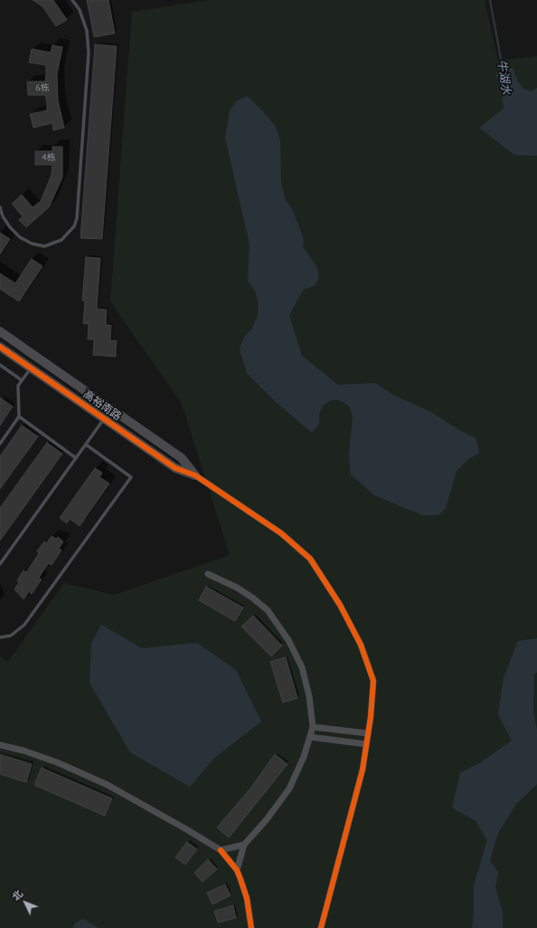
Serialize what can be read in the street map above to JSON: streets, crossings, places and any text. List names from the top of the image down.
{
  "streets": {
    "street": ["高裕南路"]
  },
  "water": ["牛湖水"],
  "house_numbers": ["6栋", "4栋"],
  "north": "top left"
}
